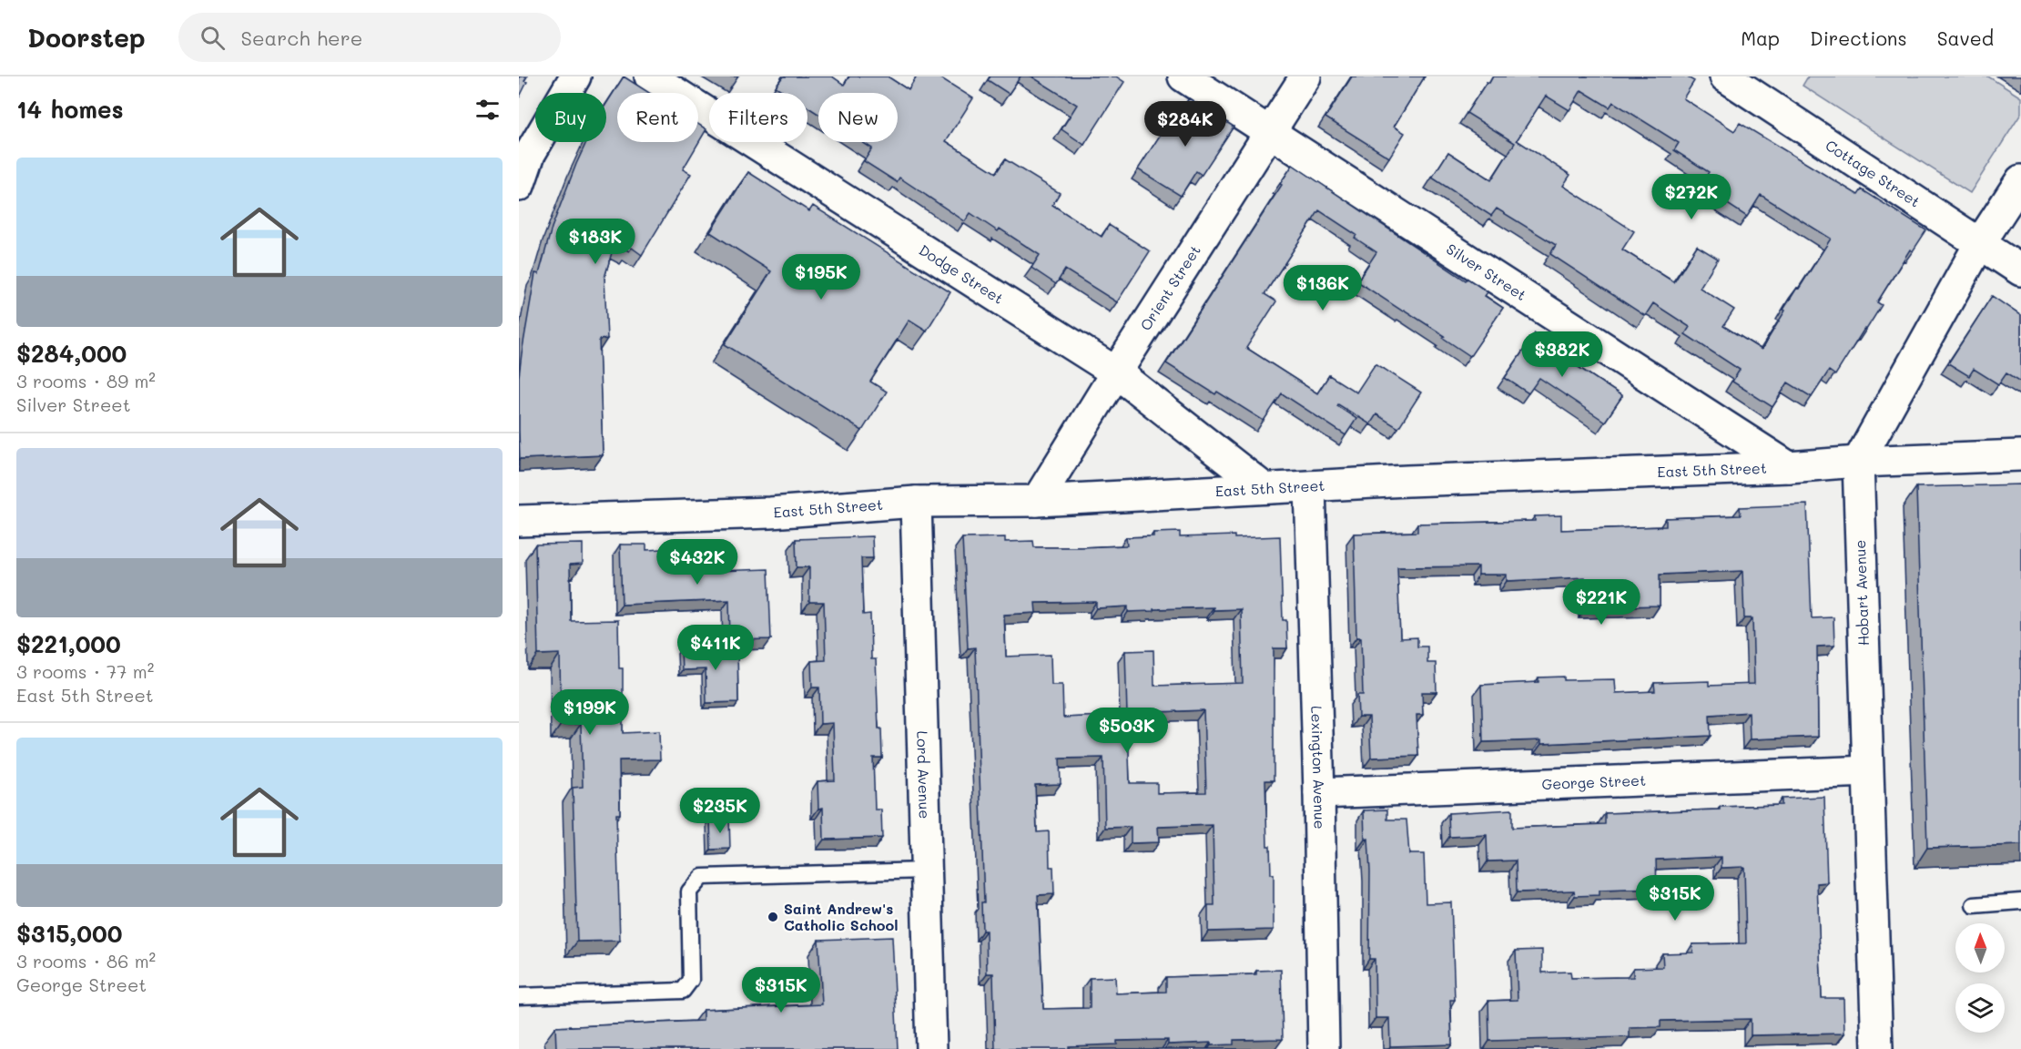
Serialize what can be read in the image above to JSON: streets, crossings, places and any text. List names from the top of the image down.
{
  "streets": {
    "street": [
      "Cottage Street",
      "Silver Street",
      "Dodge Street",
      "Orient Street",
      "East 5th Street",
      "Hobart Avenue",
      "Lexington Avenue",
      "Lord Avenue",
      "George Street"
    ]
  },
  "crossings": [
    ["Silver Street", "Orient Street"],
    ["Silver Street", "East 5th Street"],
    ["Dodge Street", "Orient Street"],
    ["Dodge Street", "East 5th Street"],
    ["Orient Street", "East 5th Street"],
    ["East 5th Street", "Hobart Avenue"],
    ["East 5th Street", "Lexington Avenue"],
    ["East 5th Street", "Lord Avenue"],
    ["Hobart Avenue", "George Street"],
    ["Lexington Avenue", "George Street"]
  ],
  "places": ["Saint Andrew's Catholic School"],
  "north": "top",
  "page": {
    "header": "Doorstep",
    "search": "Search here",
    "nav": ["Map", "Directions", "Saved"],
    "heading": "14 homes",
    "chip": [
      "Buy",
      "Rent",
      "Filters",
      "New"
    ],
    "price": [
      "$284K",
      "$272K",
      "$183K",
      "$195K",
      "$136K",
      "$382K",
      "$432K",
      "$221K",
      "$411K",
      "$199K",
      "$503K",
      "$235K",
      "$315K",
      "$315K"
    ],
    "list": [
      {
        "name": "$284,000",
        "note": "3 rooms · 89 m² · Silver Street"
      },
      {
        "name": "$221,000",
        "note": "3 rooms · 77 m² · East 5th Street"
      },
      {
        "name": "$315,000",
        "note": "3 rooms · 86 m² · George Street"
      }
    ]
  }
}
